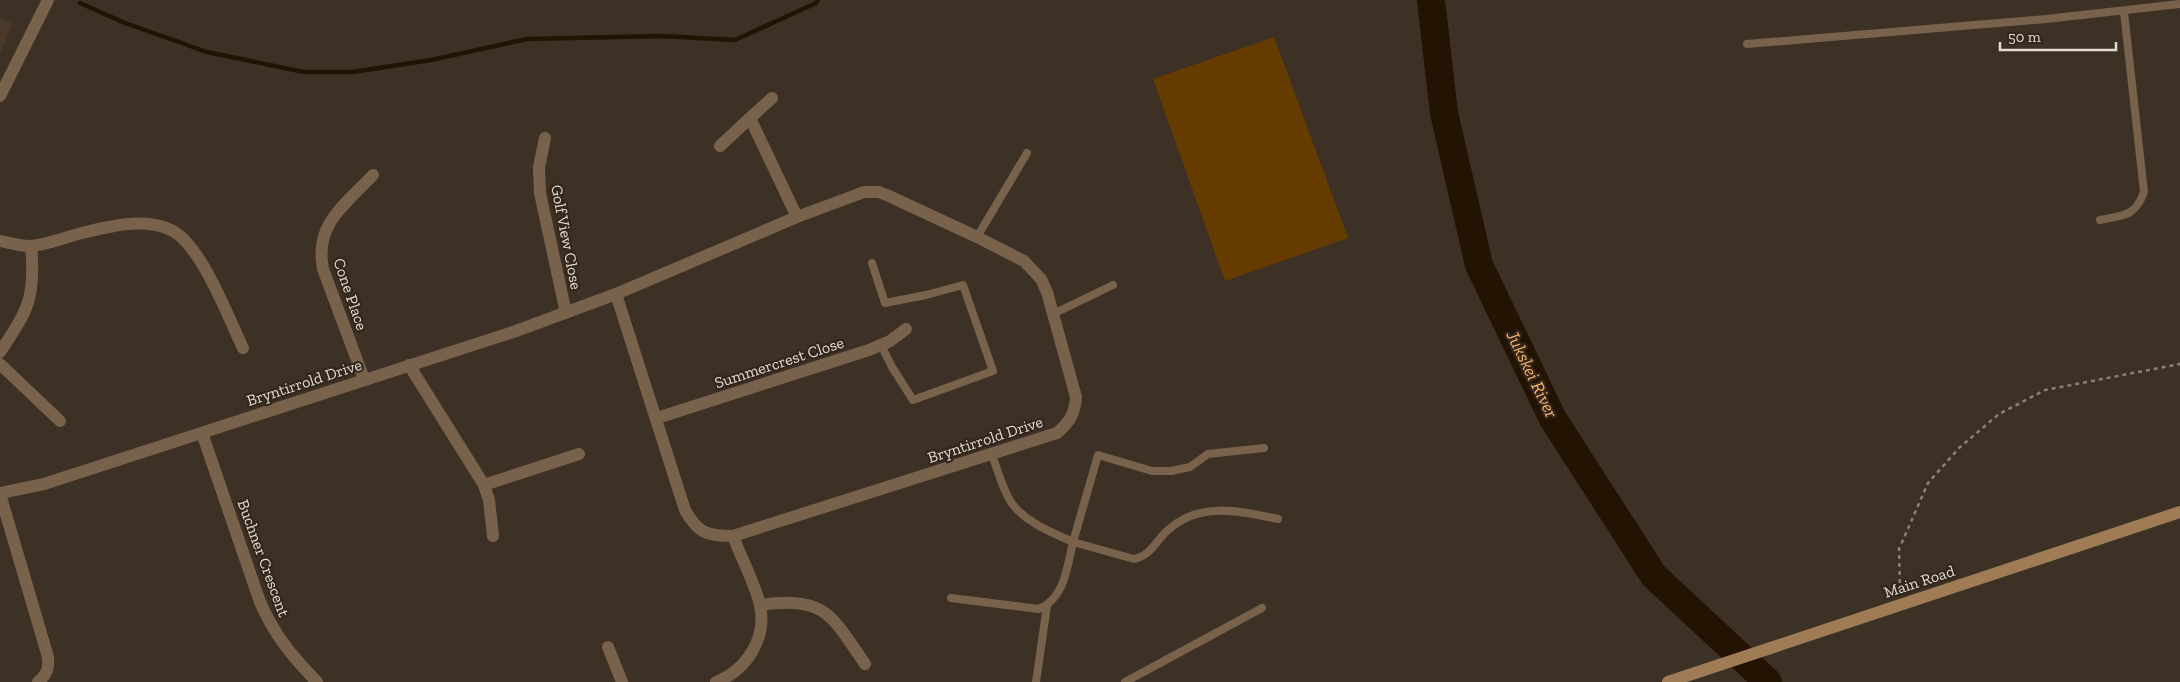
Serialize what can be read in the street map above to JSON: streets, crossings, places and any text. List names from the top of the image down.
{
  "streets": {
    "main road": ["Main Road"],
    "street": [
      "Golf View Close",
      "Cone Place",
      "Summercrest Close",
      "Bryntirrold Drive",
      "Buchner Crescent"
    ]
  },
  "crossings": [
    ["Golf View Close", "Bryntirrold Drive"],
    ["Cone Place", "Bryntirrold Drive"],
    ["Summercrest Close", "Bryntirrold Drive"],
    ["Bryntirrold Drive", "Buchner Crescent"]
  ],
  "water": ["Jukskei River"],
  "scale_bar": "50 m"
}
